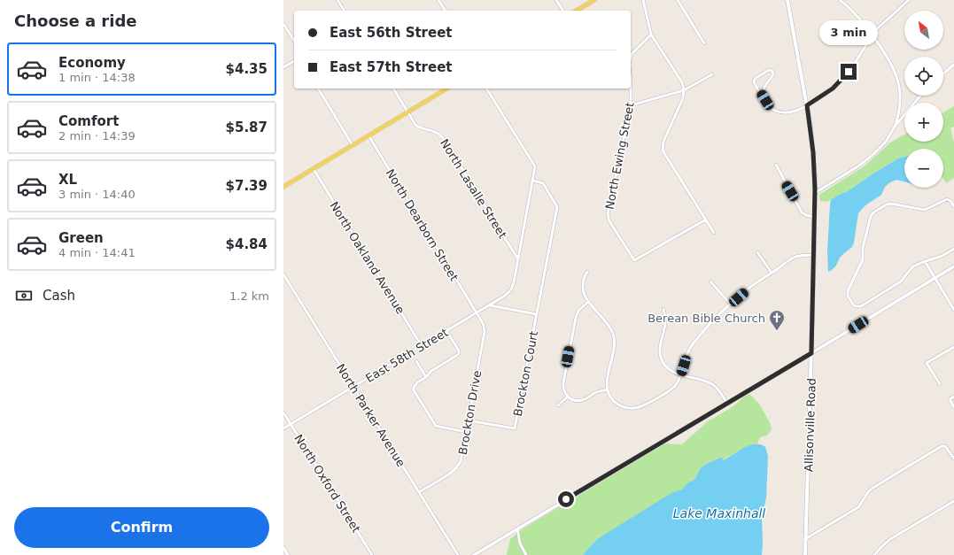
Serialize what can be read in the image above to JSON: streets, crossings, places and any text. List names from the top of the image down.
{
  "streets": {
    "main road": ["Allisonville Road"],
    "street": [
      "North Ewing Street",
      "North Lasalle Street",
      "North Dearborn Street",
      "North Oakland Avenue",
      "East 58th Street",
      "Brockton Court",
      "Brockton Drive",
      "North Parker Avenue",
      "North Oxford Street"
    ]
  },
  "crossings": [
    ["North Lasalle Street", "East 58th Street"],
    ["North Dearborn Street", "East 58th Street"],
    ["North Dearborn Street", "Brockton Drive"],
    ["North Oakland Avenue", "East 58th Street"],
    ["East 58th Street", "Brockton Drive"],
    ["East 58th Street", "North Parker Avenue"],
    ["East 58th Street", "North Oxford Street"],
    ["Brockton Court", "Brockton Drive"],
    ["Brockton Drive", "North Parker Avenue"]
  ],
  "water": ["Lake Maxinhall"],
  "places": {
    "church": ["Berean Bible Church"]
  },
  "north": "top left",
  "page": {
    "heading": "Choose a ride",
    "map_buttons": ["+", "−"],
    "banner": ["East 56th Street", "East 57th Street"],
    "bubble": "3 min",
    "list": [
      {
        "name": "Economy",
        "note": "1 min · 14:38",
        "value": "$4.35"
      },
      {
        "name": "Comfort",
        "note": "2 min · 14:39",
        "value": "$5.87"
      },
      {
        "name": "XL",
        "note": "3 min · 14:40",
        "value": "$7.39"
      },
      {
        "name": "Green",
        "note": "4 min · 14:41",
        "value": "$4.84"
      }
    ],
    "pay": ["Cash", "1.2 km"],
    "buttons": "Confirm"
  }
}
